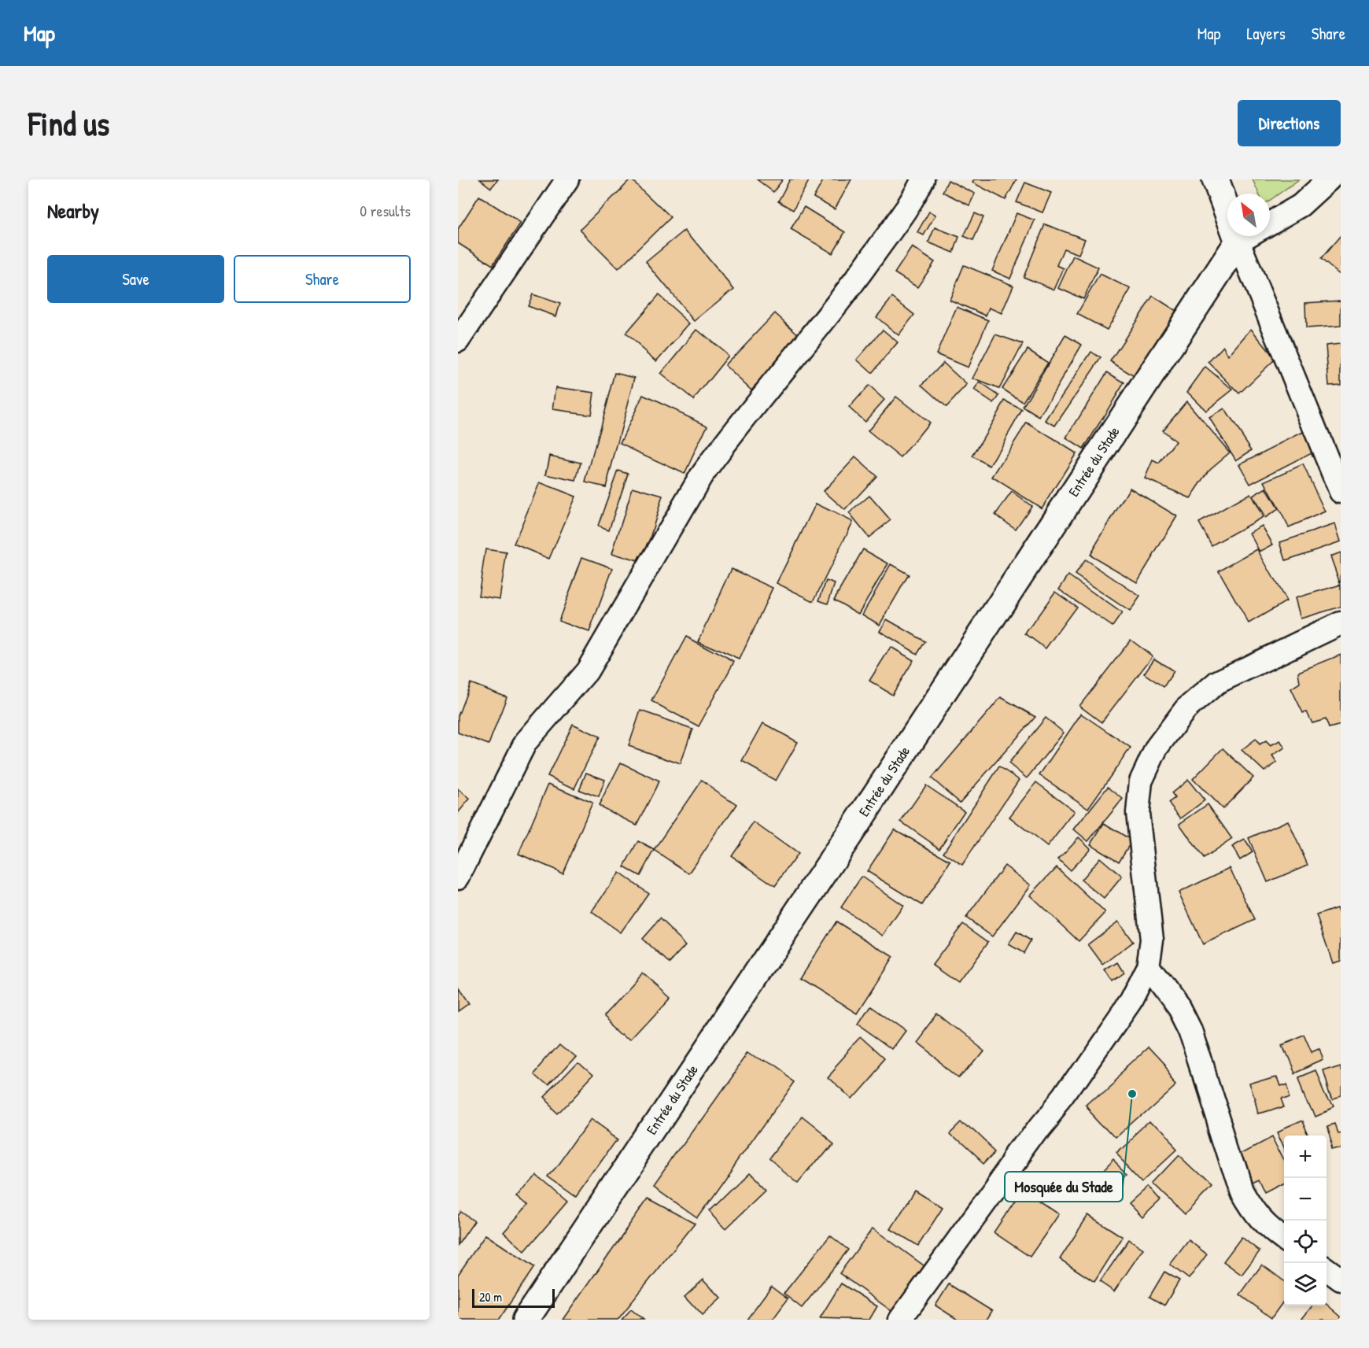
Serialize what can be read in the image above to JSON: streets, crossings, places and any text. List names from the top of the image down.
{
  "streets": {
    "street": ["Entrée du Stade"]
  },
  "places": ["Mosquée du Stade"],
  "scale_bar": "20 m",
  "north": "top left",
  "page": {
    "header": "Map",
    "nav": ["Map", "Layers", "Share"],
    "buttons": [
      "Directions",
      ["Save", "Share"]
    ],
    "title": "Find us",
    "heading": ["Nearby", "0 results"],
    "map_buttons": ["+", "−"],
    "scale": "20 m"
  }
}
